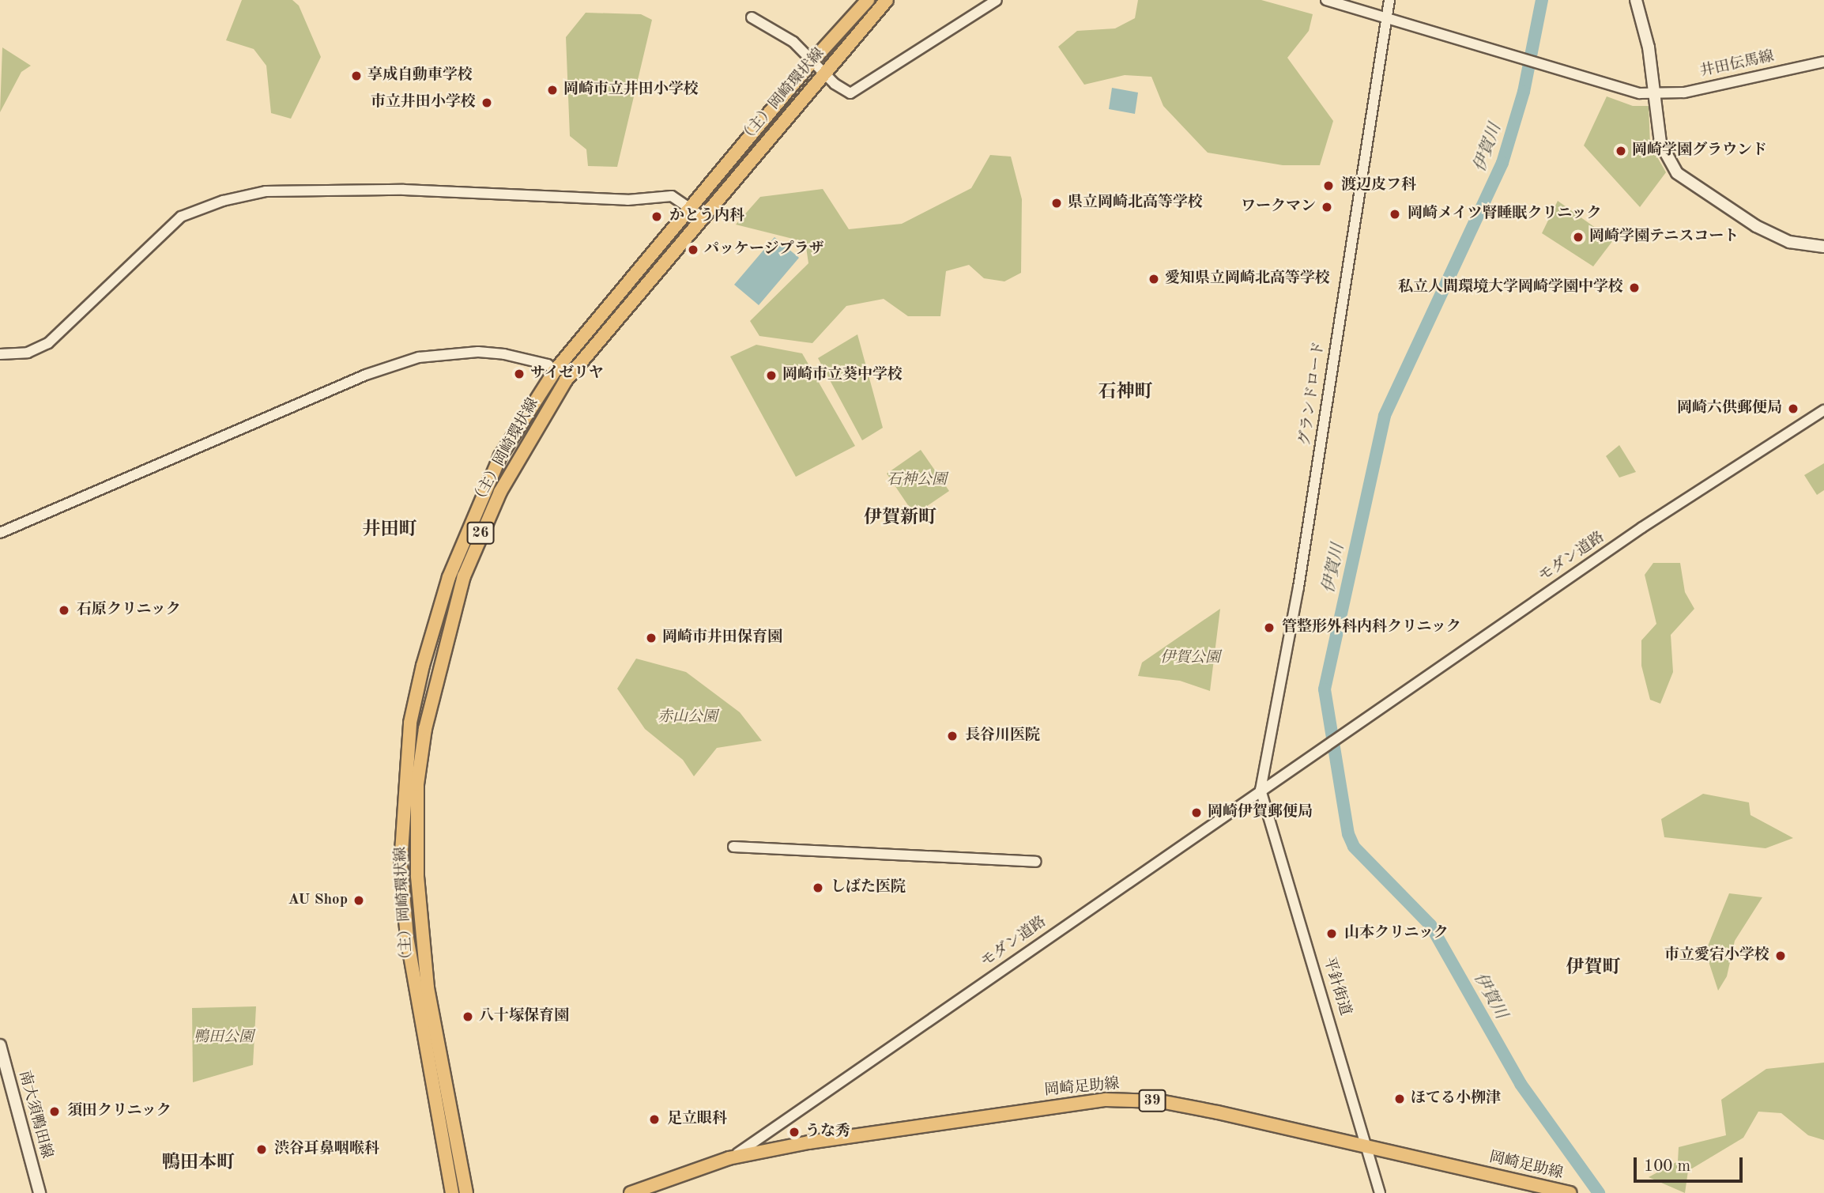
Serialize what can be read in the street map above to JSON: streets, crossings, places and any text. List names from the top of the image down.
{
  "streets": {
    "main road": [
      "（主）岡崎環状線",
      "26",
      "岡崎足助線",
      "39",
      "南大須鴨田線"
    ],
    "street": [
      "井田伝馬線",
      "グランドロード",
      "モダン道路",
      "平針街道"
    ]
  },
  "crossings": [
    ["グランドロード", "モダン道路"],
    ["グランドロード", "平針街道"],
    ["モダン道路", "平針街道"],
    ["モダン道路", "岡崎足助線"],
    ["平針街道", "岡崎足助線"]
  ],
  "districts": [
    "石神町",
    "伊賀新町",
    "井田町",
    "伊賀町",
    "鴨田本町"
  ],
  "water": ["伊賀川"],
  "parks": [
    "石神公園",
    "伊賀公園",
    "赤山公園",
    "鴨田公園"
  ],
  "places": [
    "享成自動車学校",
    "岡崎市立井田小学校",
    "市立井田小学校",
    "岡崎学園グラウンド",
    "渡辺皮フ科",
    "県立岡崎北高等学校",
    "ワークマン",
    "岡崎メイツ腎睡眠クリニック",
    "かとう内科",
    "岡崎学園テニスコート",
    "パッケージプラザ",
    "愛知県立岡崎北高等学校",
    "私立人間環境大学岡崎学園中学校",
    "サイゼリヤ",
    "岡崎市立葵中学校",
    "岡崎六供郵便局",
    "石原クリニック",
    "管整形外科内科クリニック",
    "岡崎市井田保育園",
    "長谷川医院",
    "岡崎伊賀郵便局",
    "しばた医院",
    "AU Shop",
    "山本クリニック",
    "市立愛宕小学校",
    "八十塚保育園",
    "ほてる小栁津",
    "須田クリニック",
    "足立眼科",
    "うな秀",
    "渋谷耳鼻咽喉科"
  ],
  "scale_bar": "100 m"
}
